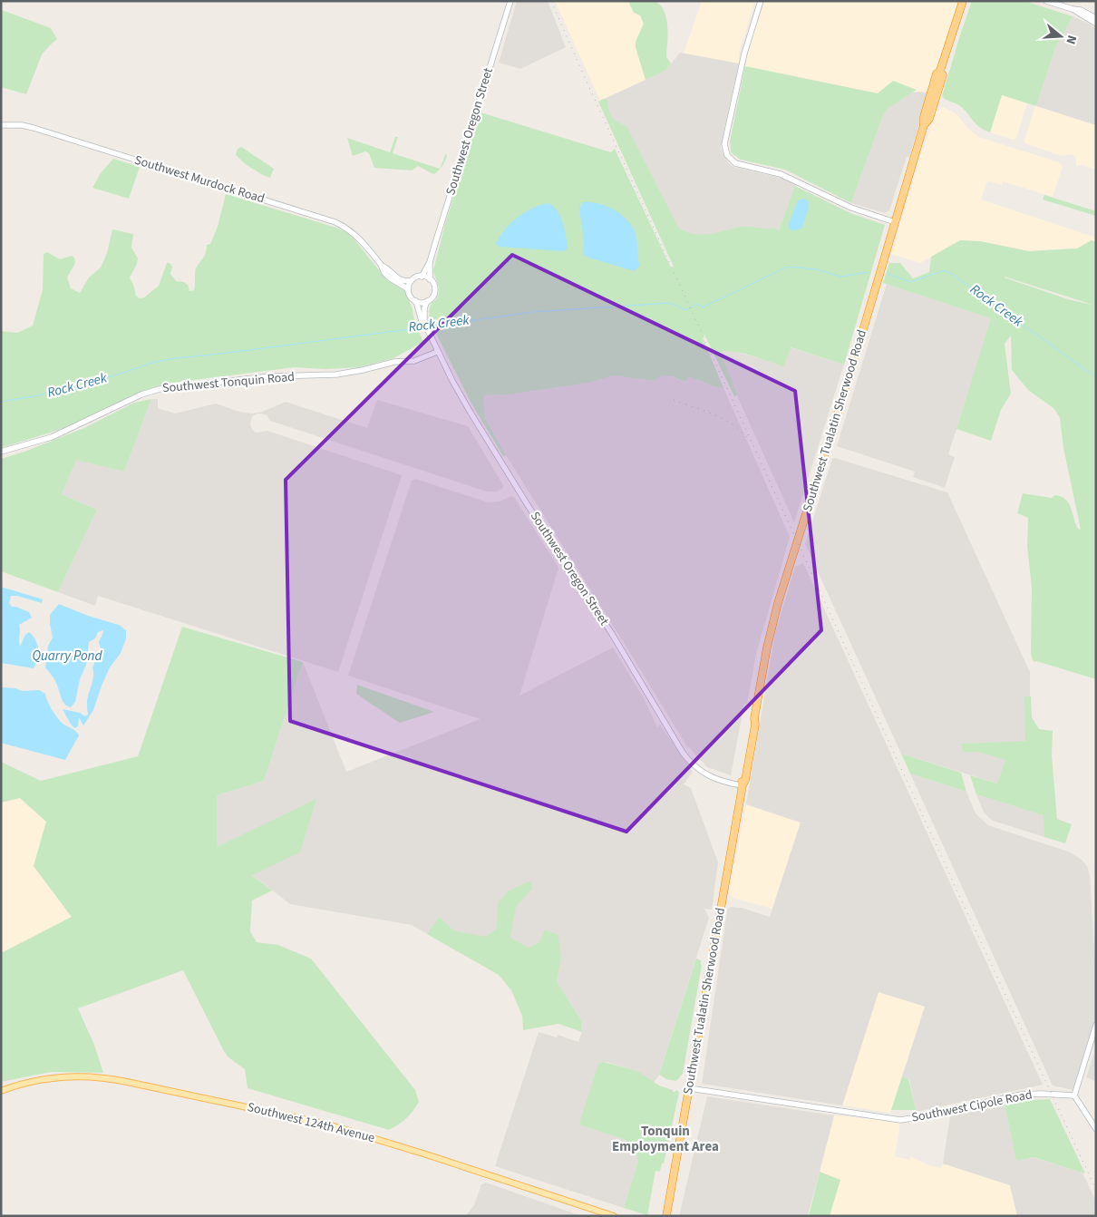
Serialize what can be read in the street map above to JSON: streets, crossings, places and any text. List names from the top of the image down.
{
  "streets": {
    "highway": ["Southwest Tualatin Sherwood Road"],
    "main road": [
      "Southwest Oregon Street",
      "Southwest Murdock Road",
      "Southwest Tonquin Road",
      "Southwest Cipole Road",
      "Southwest 124th Avenue"
    ]
  },
  "crossings": [
    ["Southwest Oregon Street", "Southwest Murdock Road"],
    ["Southwest Oregon Street", "Southwest Tonquin Road"],
    ["Southwest Oregon Street", "Southwest Tualatin Sherwood Road"],
    ["Southwest Tualatin Sherwood Road", "Southwest Cipole Road"]
  ],
  "districts": ["Tonquin Employment Area"],
  "water": ["Rock Creek", "Quarry Pond"],
  "north": "right"
}
